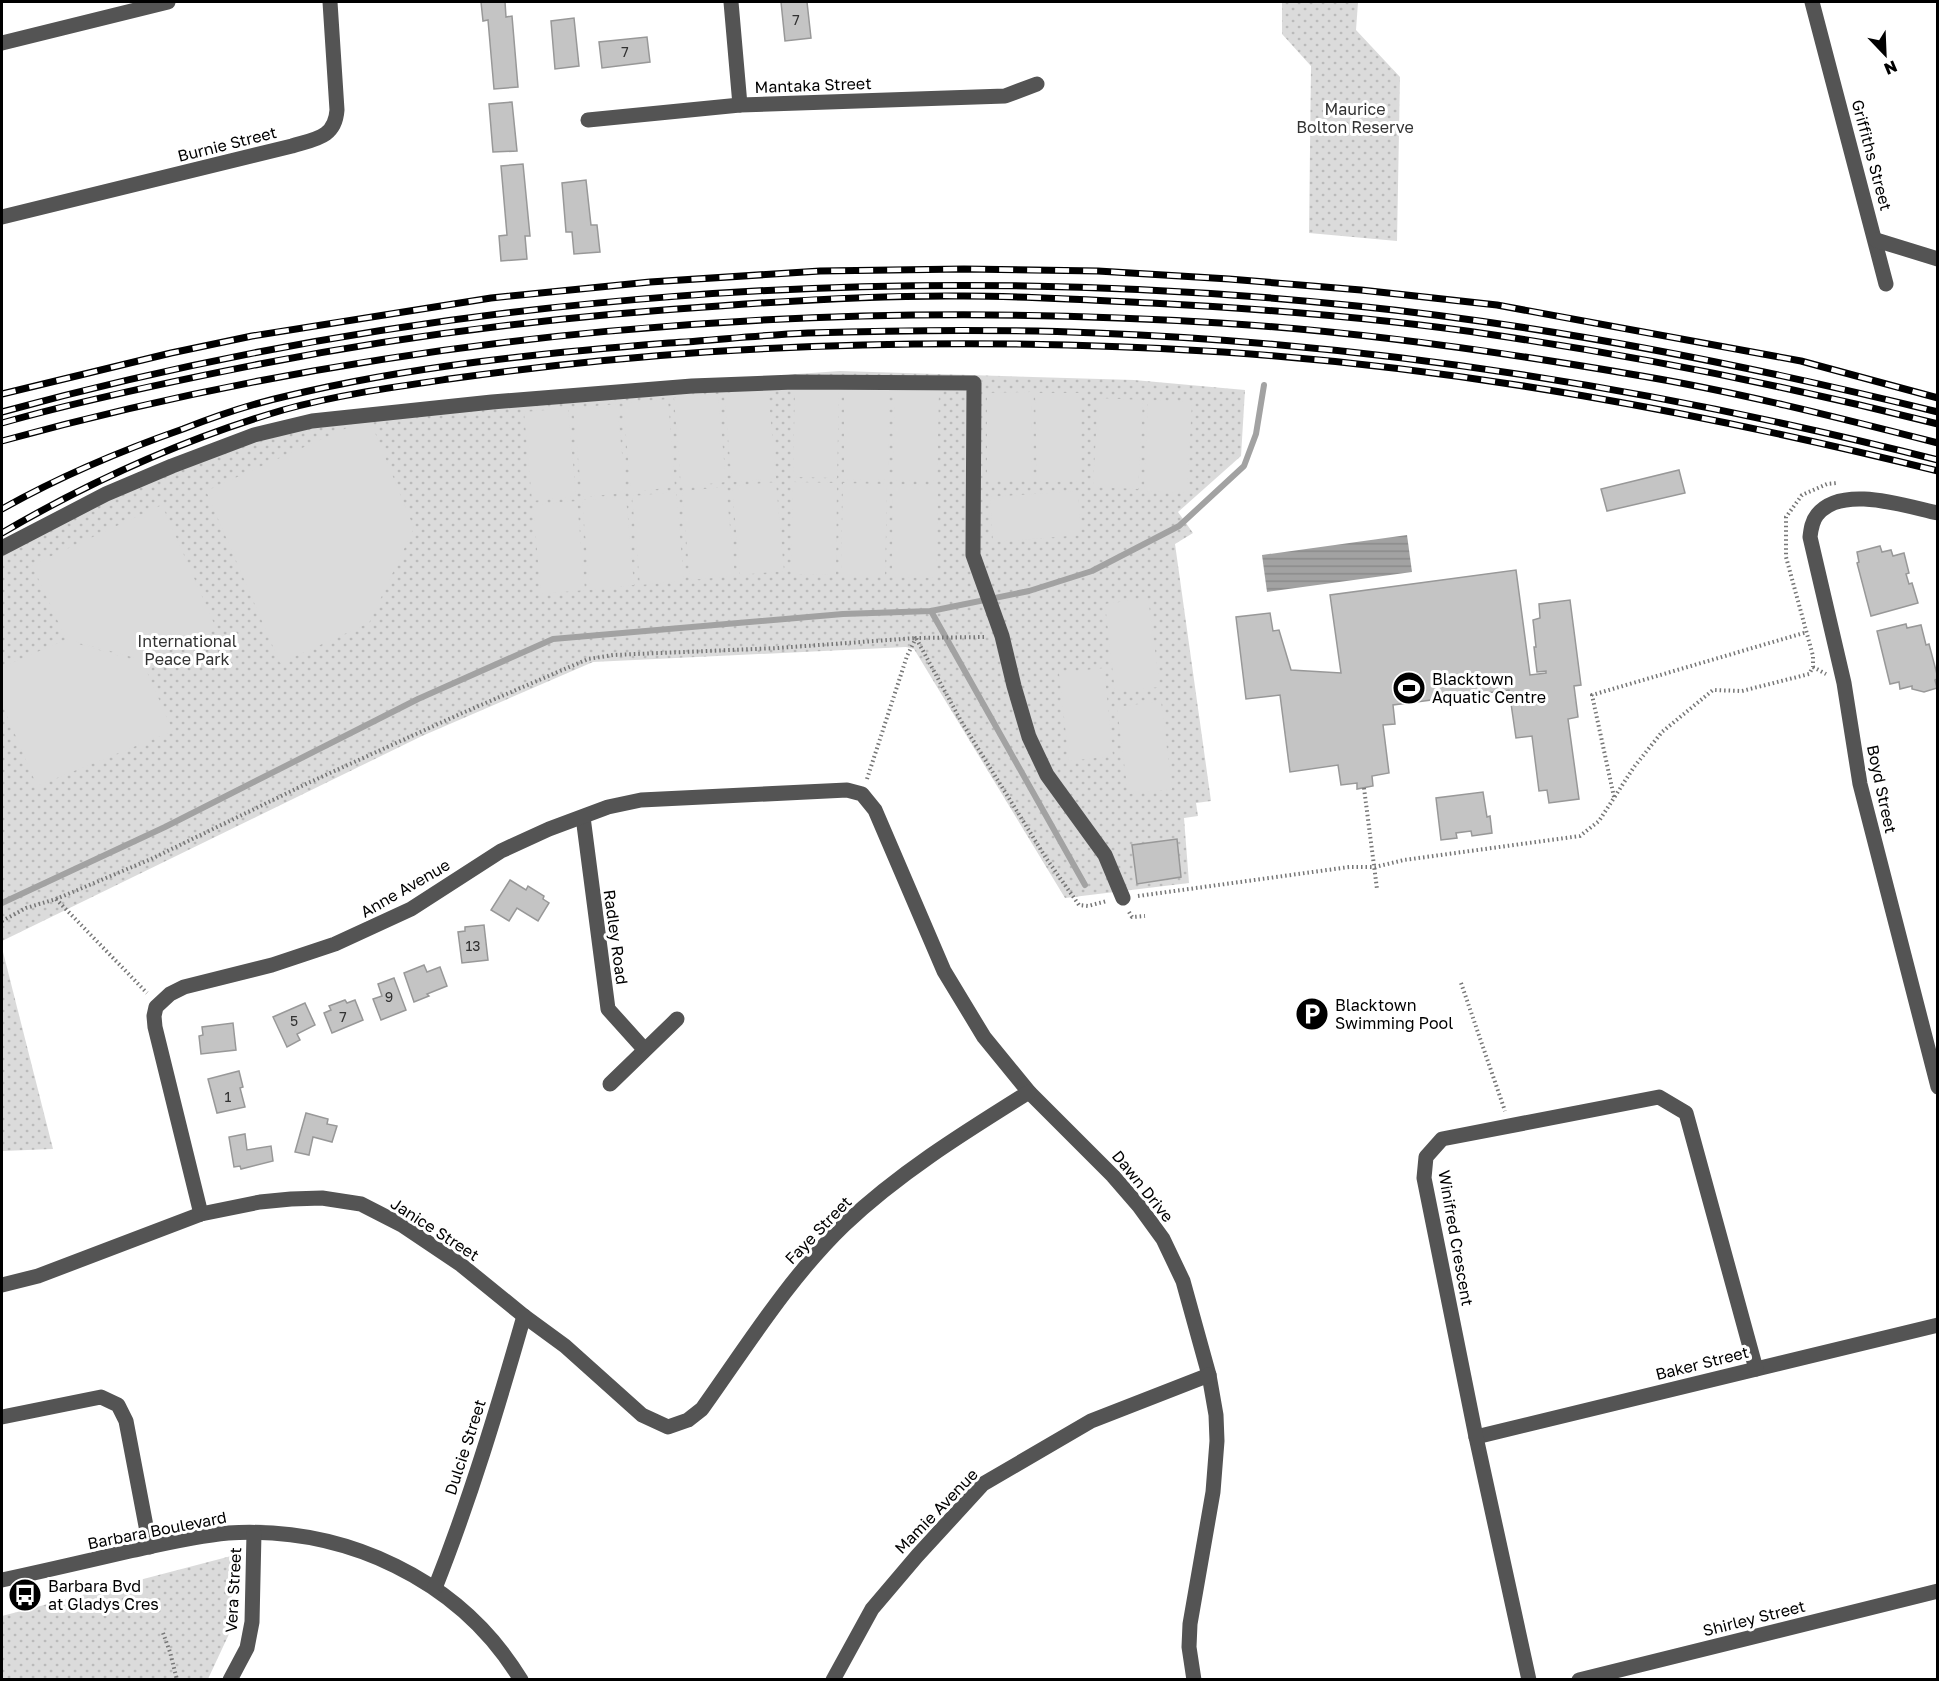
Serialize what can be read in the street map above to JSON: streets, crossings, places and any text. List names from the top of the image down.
{
  "streets": {
    "street": [
      "Mantaka Street",
      "Burnie Street",
      "Griffiths Street",
      "Boyd Street",
      "Anne Avenue",
      "Radley Road",
      "Dawn Drive",
      "Janice Street",
      "Faye Street",
      "Winifred Crescent",
      "Baker Street",
      "Dulcie Street",
      "Mamie Avenue",
      "Barbara Boulevard",
      "Vera Street",
      "Shirley Street"
    ]
  },
  "crossings": [
    ["Anne Avenue", "Radley Road"],
    ["Anne Avenue", "Dawn Drive"],
    ["Dawn Drive", "Faye Street"],
    ["Dawn Drive", "Mamie Avenue"],
    ["Janice Street", "Faye Street"],
    ["Janice Street", "Dulcie Street"],
    ["Winifred Crescent", "Baker Street"],
    ["Dulcie Street", "Barbara Boulevard"],
    ["Barbara Boulevard", "Vera Street"]
  ],
  "parks": ["Maurice Bolton Reserve", "International Peace Park"],
  "places": {
    "sports": ["Blacktown Aquatic Centre"],
    "parking": ["Blacktown Swimming Pool"],
    "bus stop": ["Barbara Bvd at Gladys Cres"]
  },
  "house_numbers": [
    "7",
    "7",
    "13",
    "9",
    "7",
    "5",
    "1"
  ],
  "north": "bottom right"
}
